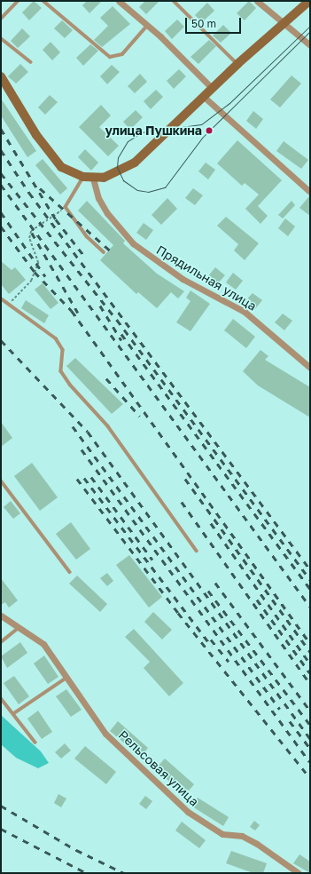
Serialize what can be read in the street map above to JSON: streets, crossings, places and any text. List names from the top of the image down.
{
  "streets": {
    "street": ["Прядильная улица", "Рельсовая улица"]
  },
  "places": ["улица Пушкина"],
  "scale_bar": "50 m"
}
